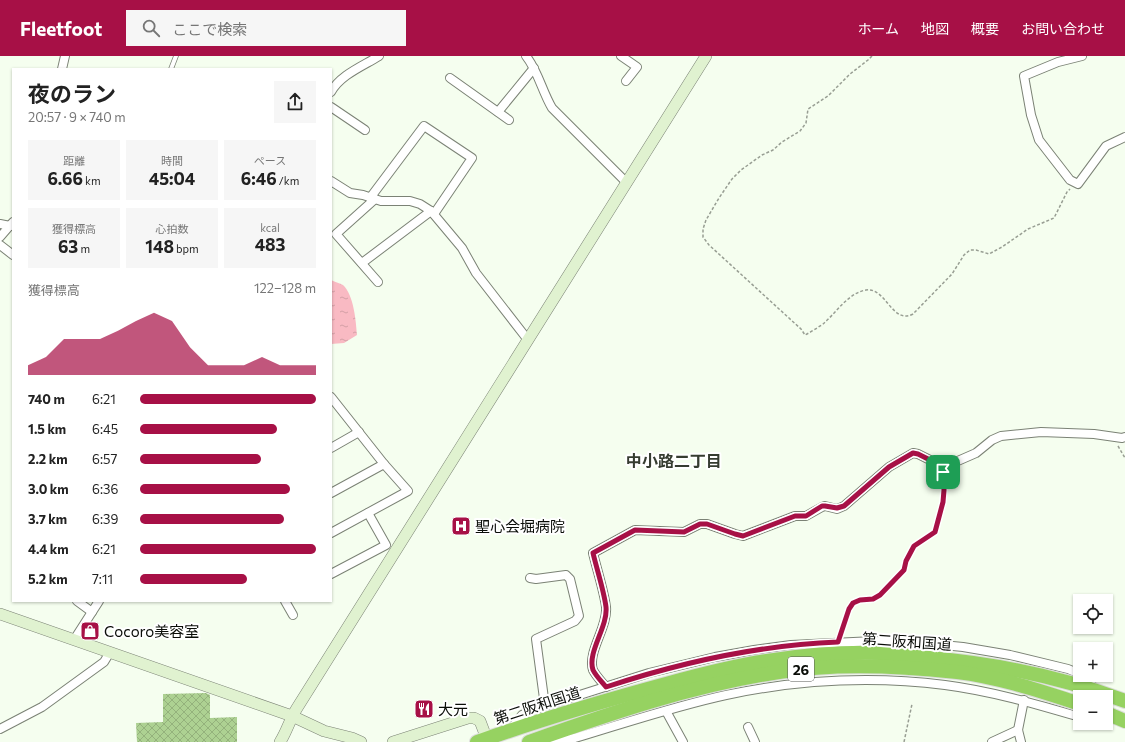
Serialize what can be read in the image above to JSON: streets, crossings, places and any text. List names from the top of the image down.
{
  "streets": {
    "highway": ["第二阪和国道", "26"]
  },
  "districts": ["中小路二丁目"],
  "places": {
    "hospital": ["聖心会堀病院"],
    "shop": ["Cocoro美容室"],
    "restaurant": ["大元"]
  },
  "page": {
    "header": "Fleetfoot",
    "search": "ここで検索",
    "nav": [
      "ホーム",
      "地図",
      "概要",
      "お問い合わせ"
    ],
    "heading": ["夜のラン", "20:57 · 9 × 740 m"],
    "stats": [
      ["距離", "6.66 km"],
      ["時間", "45:04"],
      ["ペース", "6:46 /km"],
      ["獲得標高", "63 m"],
      ["心拍数", "148 bpm"],
      ["kcal", "483"]
    ],
    "chart": ["獲得標高", "122–128 m"],
    "list": [
      {
        "name": "740 m",
        "note": "6:21"
      },
      {
        "name": "1.5 km",
        "note": "6:45"
      },
      {
        "name": "2.2 km",
        "note": "6:57"
      },
      {
        "name": "3.0 km",
        "note": "6:36"
      },
      {
        "name": "3.7 km",
        "note": "6:39"
      },
      {
        "name": "4.4 km",
        "note": "6:21"
      },
      {
        "name": "5.2 km",
        "note": "7:11"
      }
    ],
    "map_buttons": ["+", "−"]
  }
}
